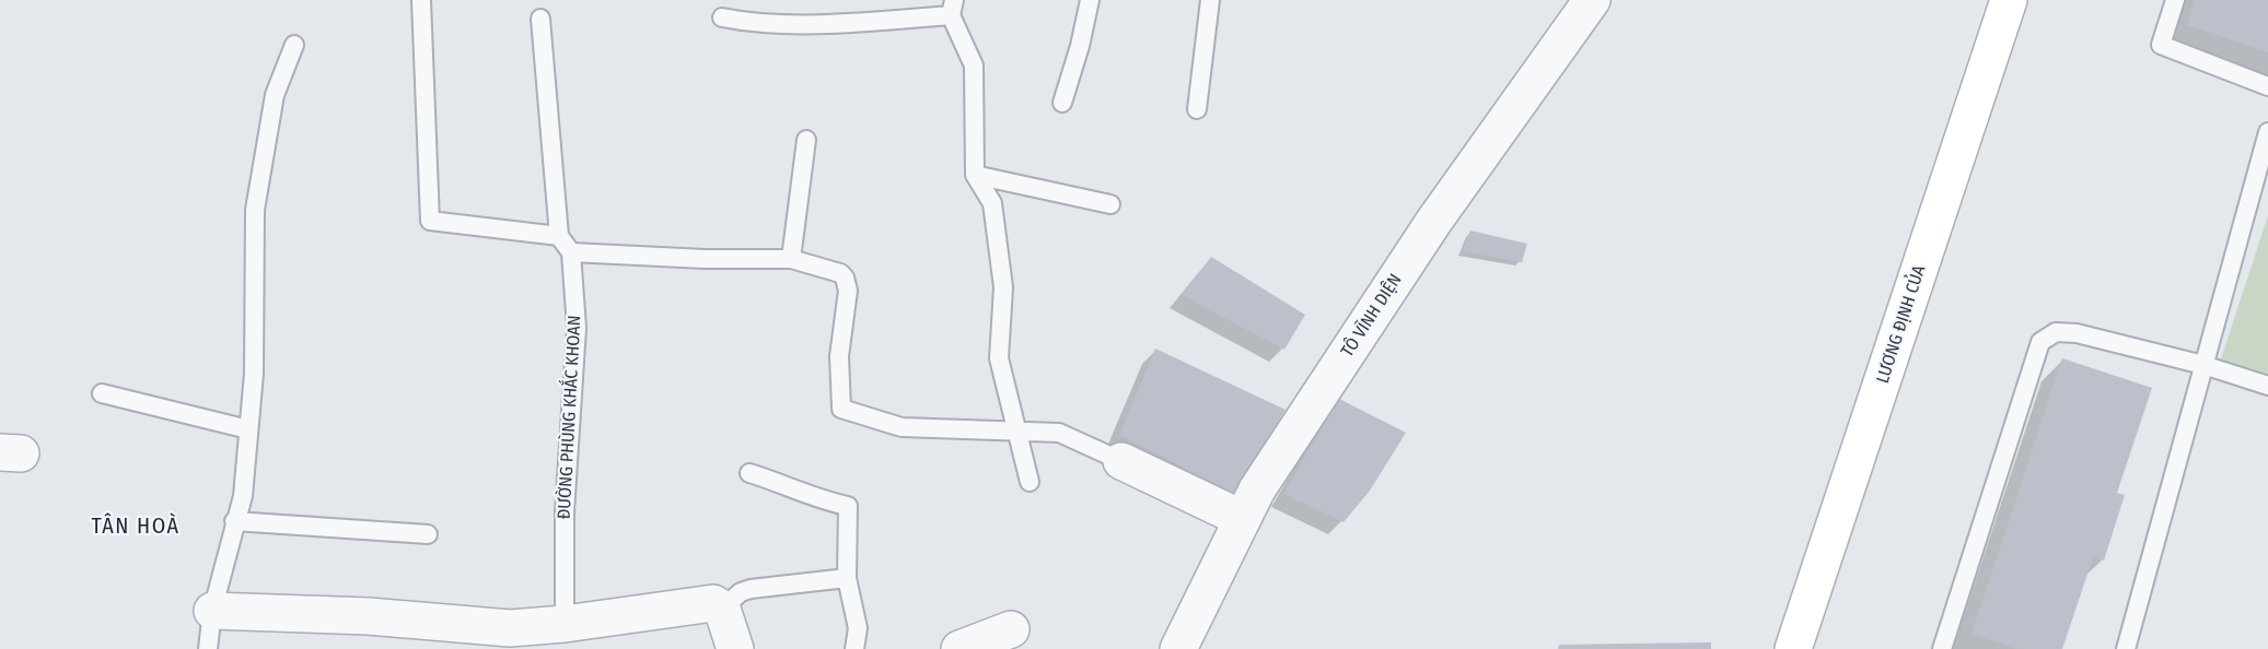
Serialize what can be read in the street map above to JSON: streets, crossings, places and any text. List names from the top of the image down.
{
  "streets": {
    "street": ["TÔ VĨNH DIỆN", "LƯƠNG ĐỊNH CỦA"],
    "lane": ["ĐƯỜNG PHÙNG KHẮC KHOAN"]
  },
  "districts": ["TÂN HOÀ"]
}
